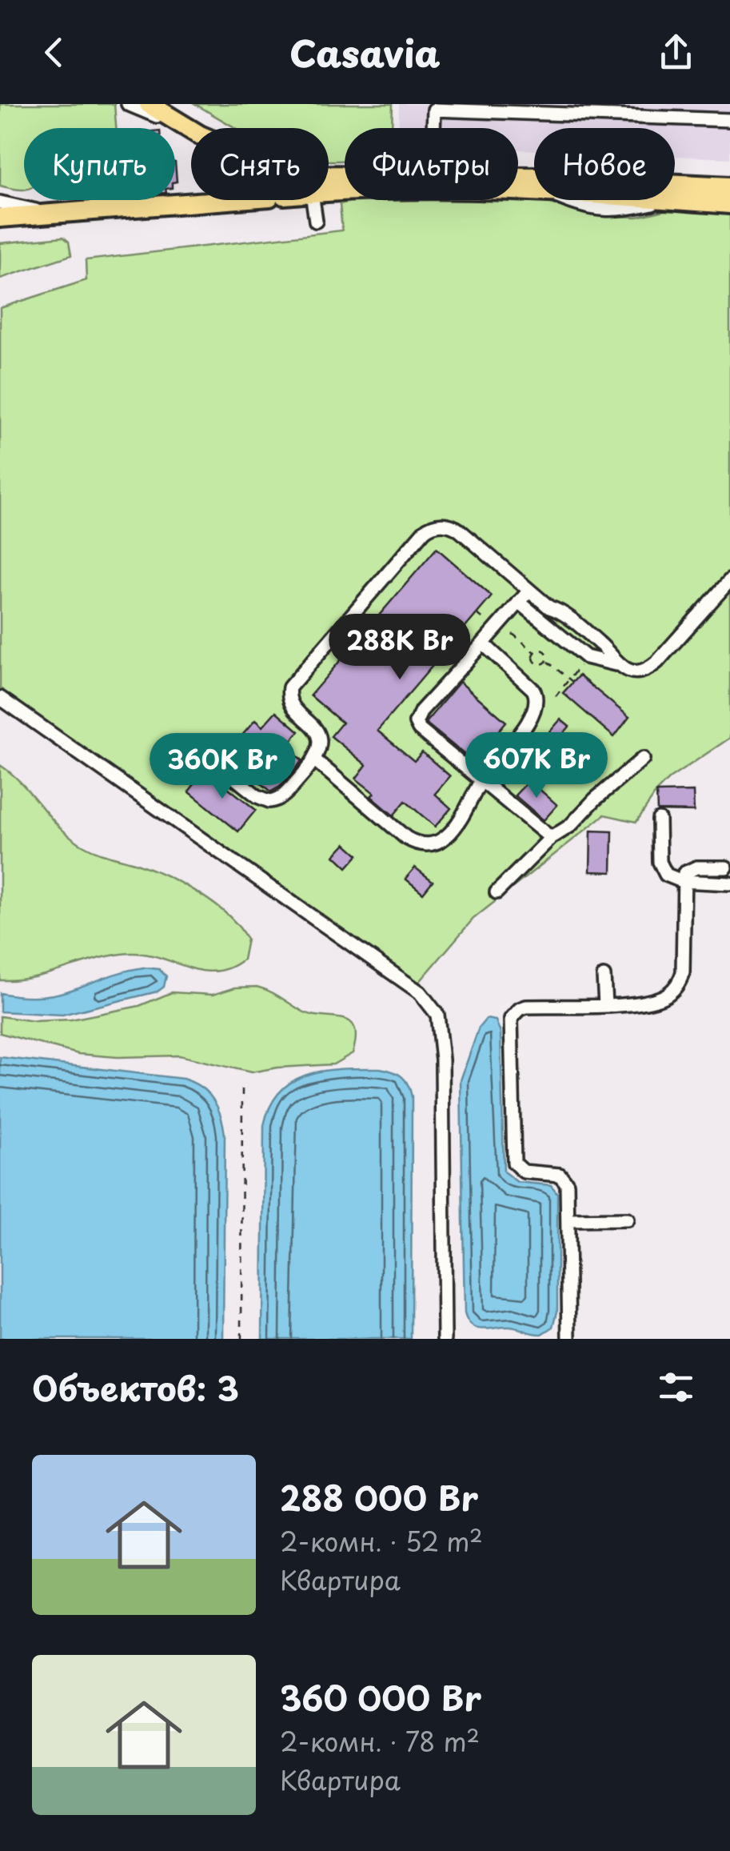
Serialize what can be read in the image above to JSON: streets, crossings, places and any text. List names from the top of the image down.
{
  "page": {
    "header": "Casavia",
    "chip": [
      "Купить",
      "Снять",
      "Фильтры",
      "Новое"
    ],
    "price": ["288K Br", "607K Br", "360K Br"],
    "heading": "Объектов: 3",
    "list": [
      {
        "name": "288 000 Br",
        "note": "2-комн. · 52 m² · Квартира"
      },
      {
        "name": "360 000 Br",
        "note": "2-комн. · 78 m² · Квартира"
      }
    ]
  }
}
